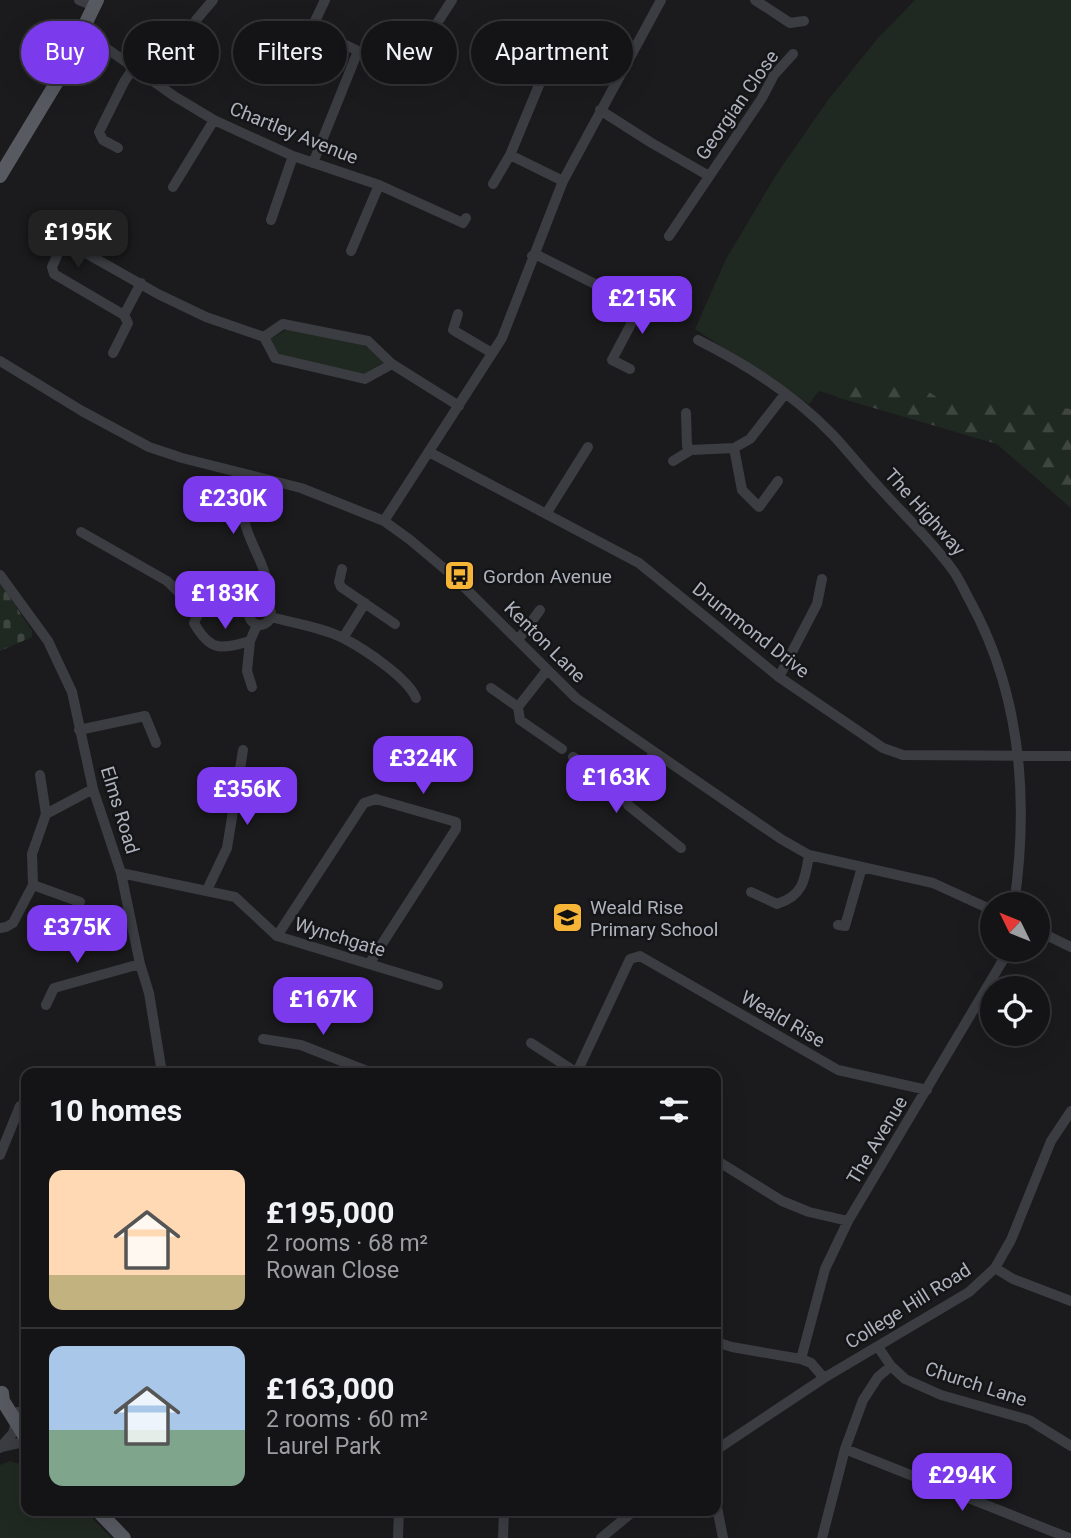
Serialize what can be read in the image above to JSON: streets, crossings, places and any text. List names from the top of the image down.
{
  "streets": {
    "street": [
      "Georgian Close",
      "Chartley Avenue",
      "The Highway",
      "Drummond Drive",
      "Kenton Lane",
      "Elms Road",
      "Wynchgate",
      "Weald Rise",
      "The Avenue",
      "College Hill Road",
      "Church Lane"
    ]
  },
  "crossings": [
    ["The Highway", "Drummond Drive"],
    ["Elms Road", "Wynchgate"],
    ["Weald Rise", "The Avenue"],
    ["College Hill Road", "Church Lane"]
  ],
  "places": {
    "bus stop": ["Gordon Avenue"],
    "school or university": ["Weald Rise Primary School"]
  },
  "north": "top left",
  "page": {
    "chip": [
      "Buy",
      "Rent",
      "Filters",
      "New",
      "Apartment"
    ],
    "price": [
      "£195K",
      "£215K",
      "£230K",
      "£183K",
      "£324K",
      "£163K",
      "£356K",
      "£375K",
      "£167K",
      "£294K"
    ],
    "heading": "10 homes",
    "list": [
      {
        "name": "£195,000",
        "note": "2 rooms · 68 m² · Rowan Close"
      },
      {
        "name": "£163,000",
        "note": "2 rooms · 60 m² · Laurel Park"
      }
    ]
  }
}
